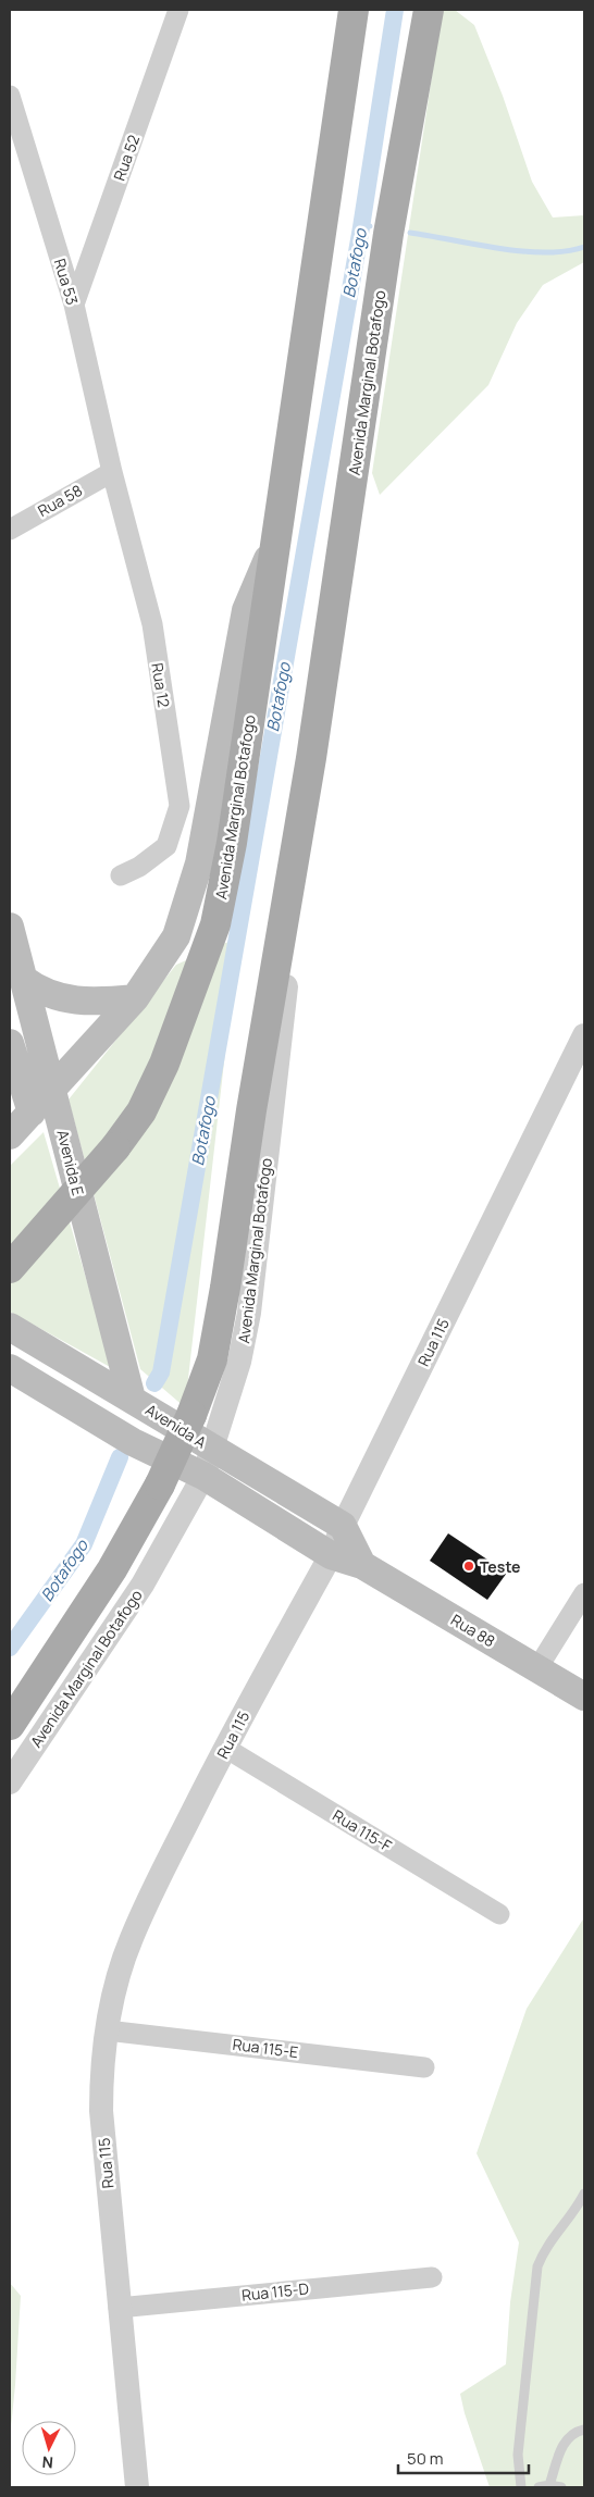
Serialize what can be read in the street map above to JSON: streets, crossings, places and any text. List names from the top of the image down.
{
  "streets": {
    "main road": [
      "Avenida Marginal Botafogo",
      "Avenida E",
      "Avenida A",
      "Rua 88"
    ],
    "street": [
      "Rua 52",
      "Rua 53",
      "Rua 58",
      "Rua 12",
      "Rua 115",
      "Rua 115-F",
      "Rua 115-E",
      "Rua 115-D"
    ]
  },
  "crossings": [
    ["Rua 52", "Rua 53"],
    ["Rua 53", "Rua 58"],
    ["Rua 53", "Rua 12"],
    ["Avenida Marginal Botafogo", "Avenida E"],
    ["Avenida Marginal Botafogo", "Avenida A"],
    ["Rua 58", "Rua 12"],
    ["Avenida E", "Avenida A"],
    ["Rua 115", "Avenida A"],
    ["Rua 115", "Rua 88"],
    ["Rua 115", "Rua 115-F"],
    ["Rua 115", "Rua 115-E"],
    ["Rua 115", "Rua 115-D"],
    ["Avenida A", "Rua 88"]
  ],
  "water": ["Botafogo"],
  "places": ["Teste"],
  "scale_bar": "50 m",
  "north": "bottom"
}
